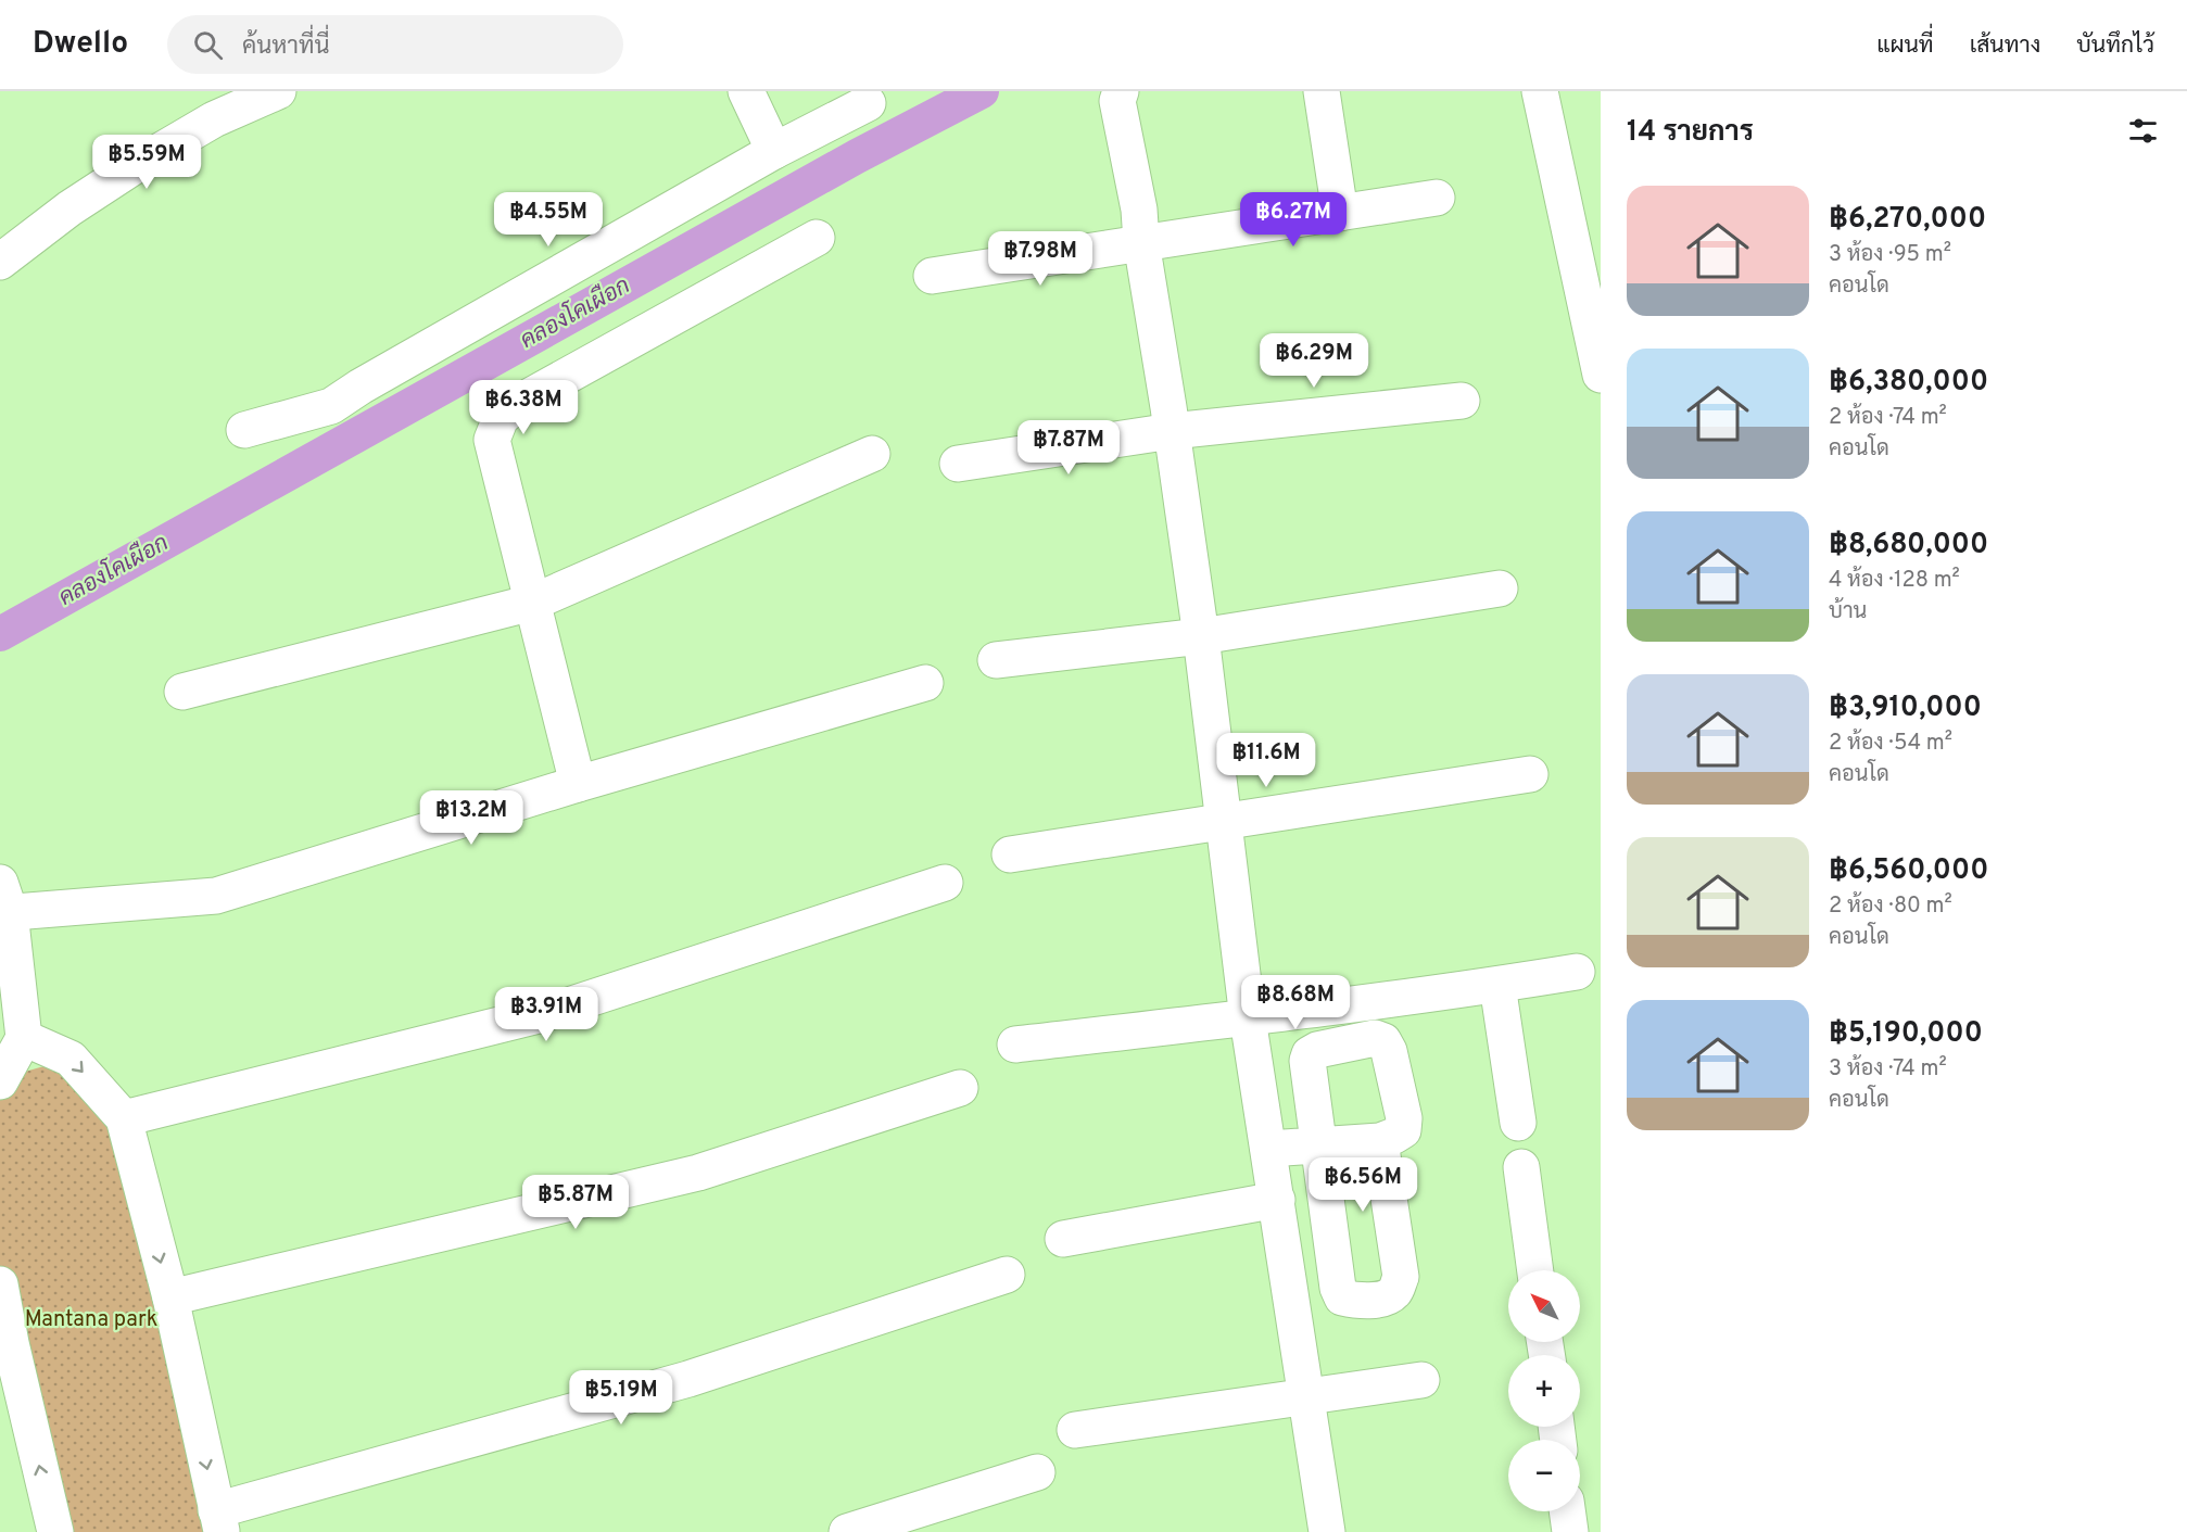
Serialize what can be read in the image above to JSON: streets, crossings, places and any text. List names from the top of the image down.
{
  "water": ["คลองโคเผือก"],
  "parks": ["Mantana park"],
  "north": "top left",
  "page": {
    "header": "Dwello",
    "search": "ค้นหาที่นี่",
    "nav": ["แผนที่", "เส้นทาง", "บันทึกไว้"],
    "heading": "14 รายการ",
    "price": [
      "฿5.59M",
      "฿4.55M",
      "฿6.27M",
      "฿7.98M",
      "฿6.29M",
      "฿6.38M",
      "฿7.87M",
      "฿11.6M",
      "฿13.2M",
      "฿8.68M",
      "฿3.91M",
      "฿6.56M",
      "฿5.87M",
      "฿5.19M"
    ],
    "list": [
      {
        "name": "฿6,270,000",
        "note": "3 ห้อง · 95 m² · คอนโด"
      },
      {
        "name": "฿6,380,000",
        "note": "2 ห้อง · 74 m² · คอนโด"
      },
      {
        "name": "฿8,680,000",
        "note": "4 ห้อง · 128 m² · บ้าน"
      },
      {
        "name": "฿3,910,000",
        "note": "2 ห้อง · 54 m² · คอนโด"
      },
      {
        "name": "฿6,560,000",
        "note": "2 ห้อง · 80 m² · คอนโด"
      },
      {
        "name": "฿5,190,000",
        "note": "3 ห้อง · 74 m² · คอนโด"
      }
    ],
    "map_buttons": ["+", "−"]
  }
}
